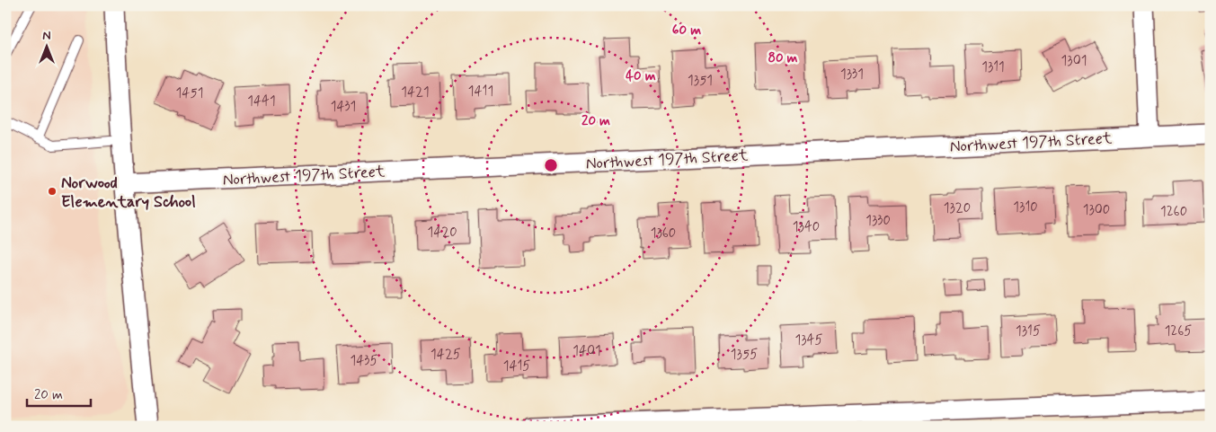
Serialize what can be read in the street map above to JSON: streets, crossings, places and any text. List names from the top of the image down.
{
  "streets": {
    "street": ["Northwest 197th Street"]
  },
  "places": ["Norwood Elementary School"],
  "house_numbers": [
    "1301",
    "1311",
    "1331",
    "1351",
    "1411",
    "1421",
    "1451",
    "1441",
    "1431",
    "1310",
    "1320",
    "1300",
    "1260",
    "1330",
    "1340",
    "1420",
    "1360",
    "1315",
    "1265",
    "1345",
    "1401",
    "1425",
    "1355",
    "1435",
    "1415"
  ],
  "scale_bar": "20 m",
  "north": "top",
  "rings": [
    "60 m",
    "80 m",
    "40 m",
    "20 m"
  ]
}
